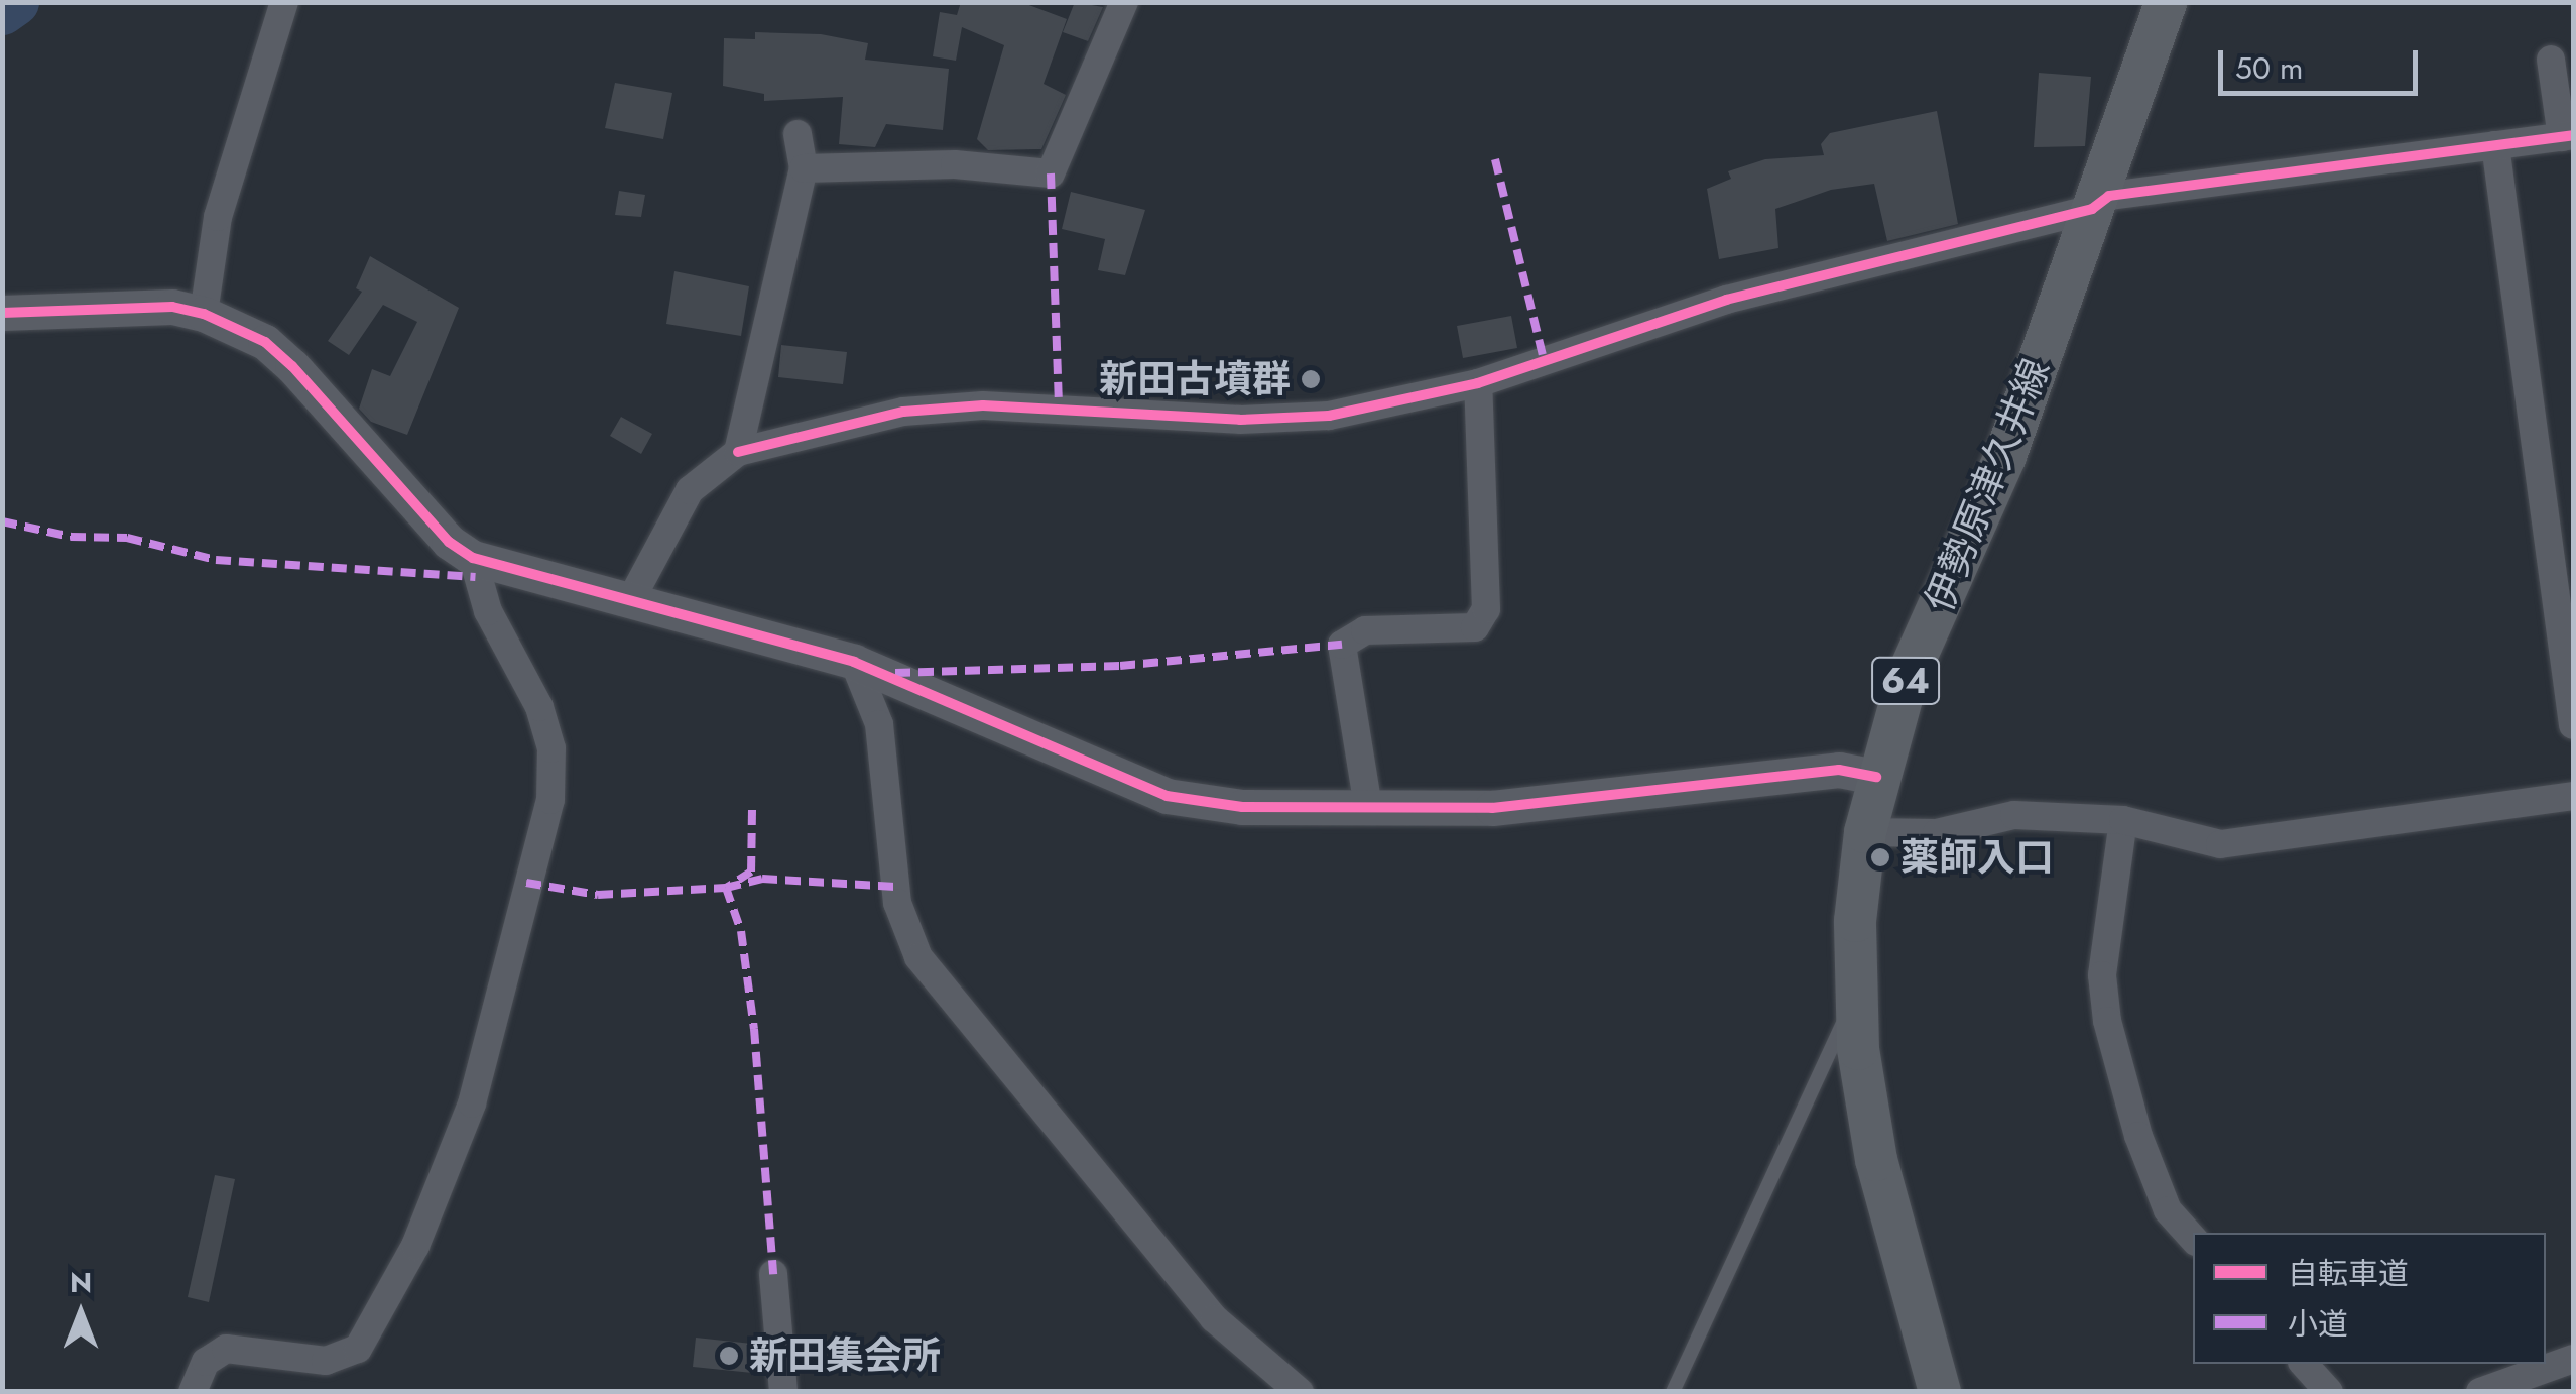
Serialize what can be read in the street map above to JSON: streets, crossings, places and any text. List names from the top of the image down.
{
  "streets": {
    "main road": ["伊勢原津久井線", "64"]
  },
  "places": ["新田古墳群", "薬師入口", "新田集会所"],
  "legend": ["自転車道", "小道"],
  "scale_bar": "50 m",
  "north": "top"
}
